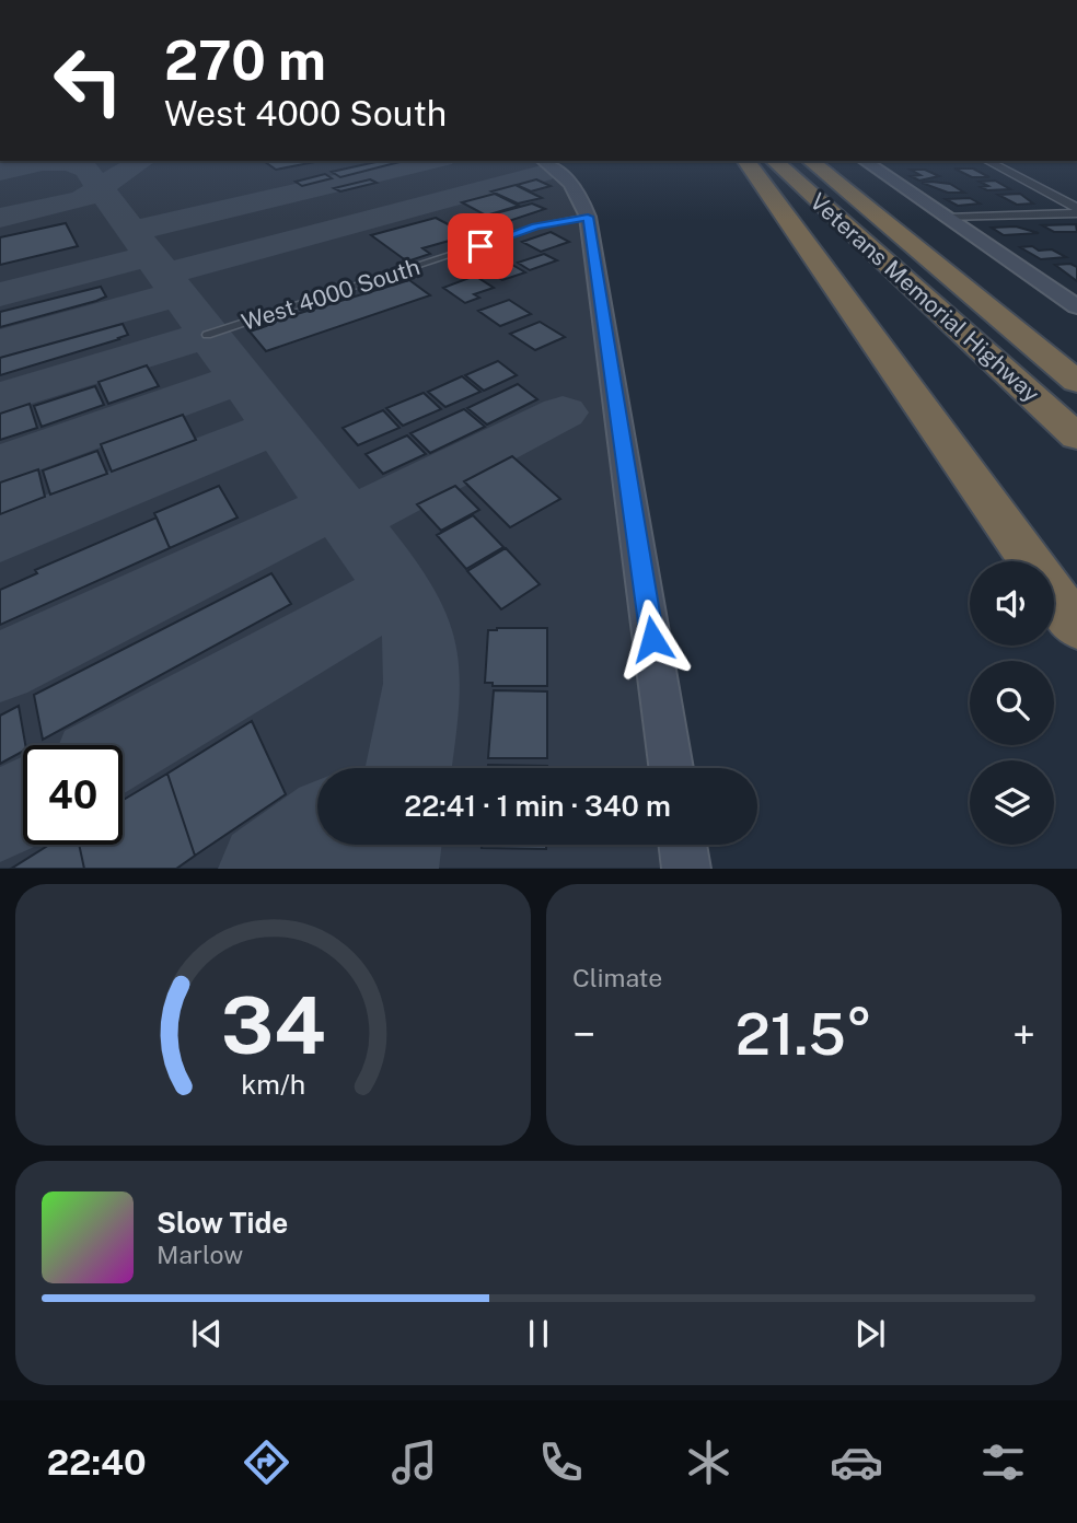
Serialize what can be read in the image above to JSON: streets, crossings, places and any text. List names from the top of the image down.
{
  "streets": {
    "highway": ["Veterans Memorial Highway"],
    "lane": ["West 4000 South"]
  },
  "page": {
    "turn": ["270 m", "West 4000 South"],
    "limit": "40",
    "trip": "22:41 · 1 min · 340 m",
    "tile": "Climate",
    "heat": ["−", "21.5°", "+"],
    "song": ["Slow Tide", "Marlow"],
    "tabs": "22:40",
    "gauge": ["34", "km/h"]
  }
}
